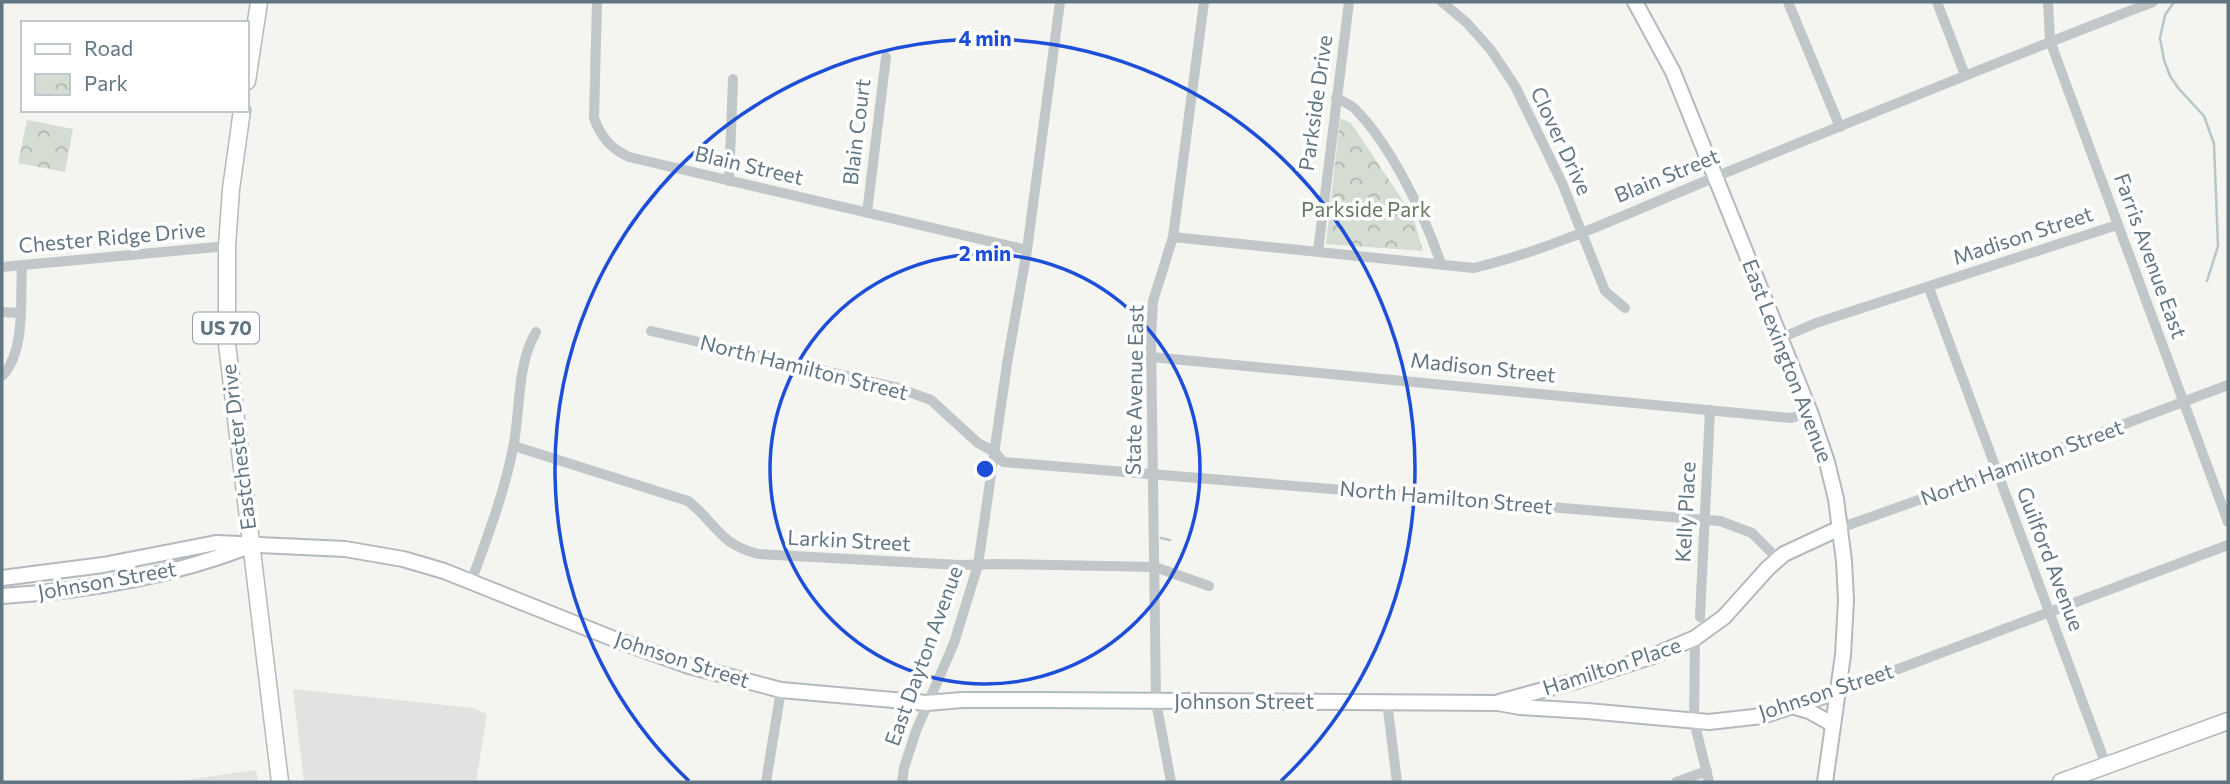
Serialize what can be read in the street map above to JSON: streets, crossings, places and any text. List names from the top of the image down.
{
  "streets": {
    "main road": ["US 70", "Eastchester Drive"],
    "street": [
      "Parkside Drive",
      "Blain Court",
      "Clover Drive",
      "Blain Street",
      "Madison Street",
      "Chester Ridge Drive",
      "Farris Avenue East",
      "East Lexington Avenue",
      "North Hamilton Street",
      "State Avenue East",
      "Kelly Place",
      "Larkin Street",
      "Guilford Avenue",
      "Johnson Street",
      "East Dayton Avenue",
      "Hamilton Place"
    ]
  },
  "crossings": [
    ["Parkside Drive", "Blain Street"],
    ["Blain Court", "Blain Street"],
    ["Clover Drive", "Blain Street"],
    ["Blain Street", "Farris Avenue East"],
    ["Blain Street", "East Lexington Avenue"],
    ["Blain Street", "State Avenue East"],
    ["Blain Street", "East Dayton Avenue"],
    ["Madison Street", "Farris Avenue East"],
    ["Madison Street", "East Lexington Avenue"],
    ["Madison Street", "State Avenue East"],
    ["Madison Street", "Kelly Place"],
    ["Madison Street", "Guilford Avenue"],
    ["Chester Ridge Drive", "Eastchester Drive"],
    ["Farris Avenue East", "North Hamilton Street"],
    ["East Lexington Avenue", "North Hamilton Street"],
    ["East Lexington Avenue", "Johnson Street"],
    ["North Hamilton Street", "State Avenue East"],
    ["North Hamilton Street", "Kelly Place"],
    ["North Hamilton Street", "Guilford Avenue"],
    ["North Hamilton Street", "East Dayton Avenue"],
    ["North Hamilton Street", "Hamilton Place"],
    ["State Avenue East", "Larkin Street"],
    ["State Avenue East", "Johnson Street"],
    ["Eastchester Drive", "Johnson Street"],
    ["Larkin Street", "East Dayton Avenue"],
    ["Guilford Avenue", "Johnson Street"],
    ["Johnson Street", "East Dayton Avenue"],
    ["Johnson Street", "Hamilton Place"]
  ],
  "parks": ["Parkside Park"],
  "legend": ["Road", "Park"],
  "rings": ["4 min", "2 min"]
}
